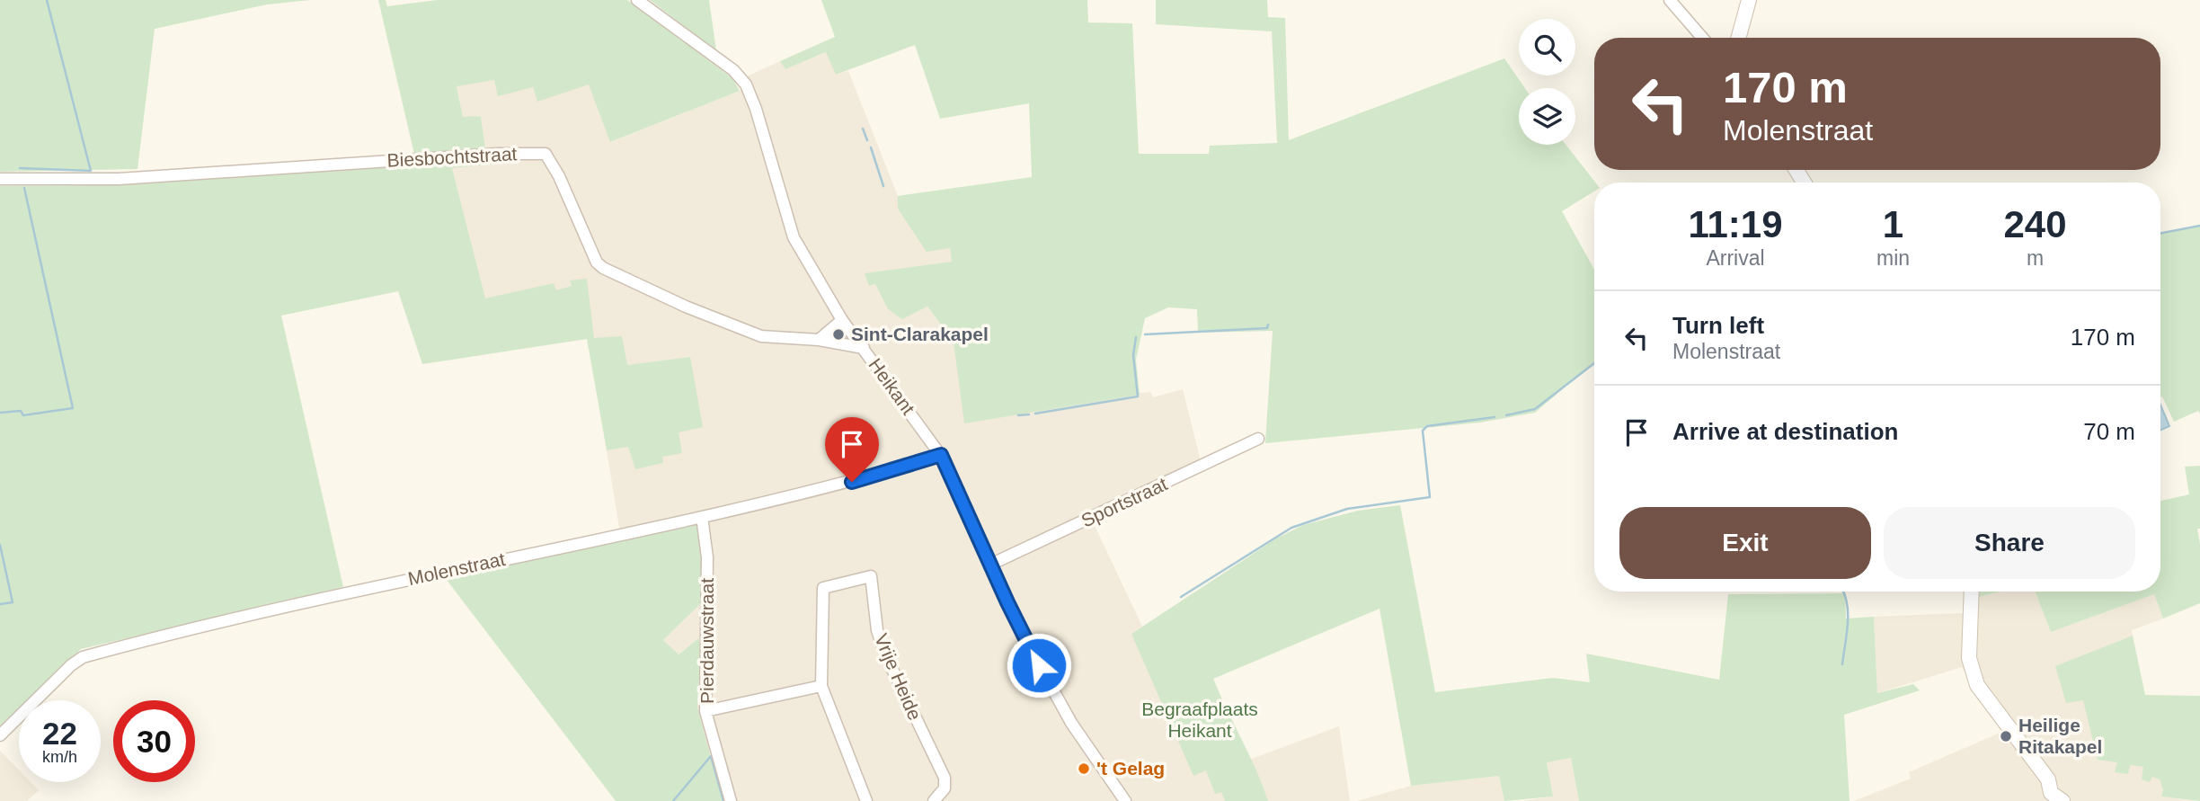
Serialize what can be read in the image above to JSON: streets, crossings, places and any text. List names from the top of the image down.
{
  "streets": {
    "street": [
      "Biesbochtstraat",
      "Heikant",
      "Sportstraat",
      "Molenstraat",
      "Pierdauwstraat",
      "Vrije Heide"
    ]
  },
  "crossings": [
    ["Biesbochtstraat", "Heikant"],
    ["Heikant", "Sportstraat"],
    ["Heikant", "Molenstraat"],
    ["Molenstraat", "Pierdauwstraat"]
  ],
  "parks": ["Begraafplaats Heikant"],
  "places": ["Sint-Clarakapel", "Heilige Ritakapel", "'t Gelag"],
  "page": {
    "turn": ["170 m", "Molenstraat"],
    "eta": [
      "11:19",
      "Arrival",
      "1",
      "min",
      "240",
      "m"
    ],
    "list": [
      {
        "name": "Turn left",
        "note": "Molenstraat",
        "value": "170 m"
      },
      {
        "name": "Arrive at destination",
        "value": "70 m"
      }
    ],
    "buttons": ["Exit", "Share"],
    "speed": "22 km/h",
    "limit": "30"
  }
}
